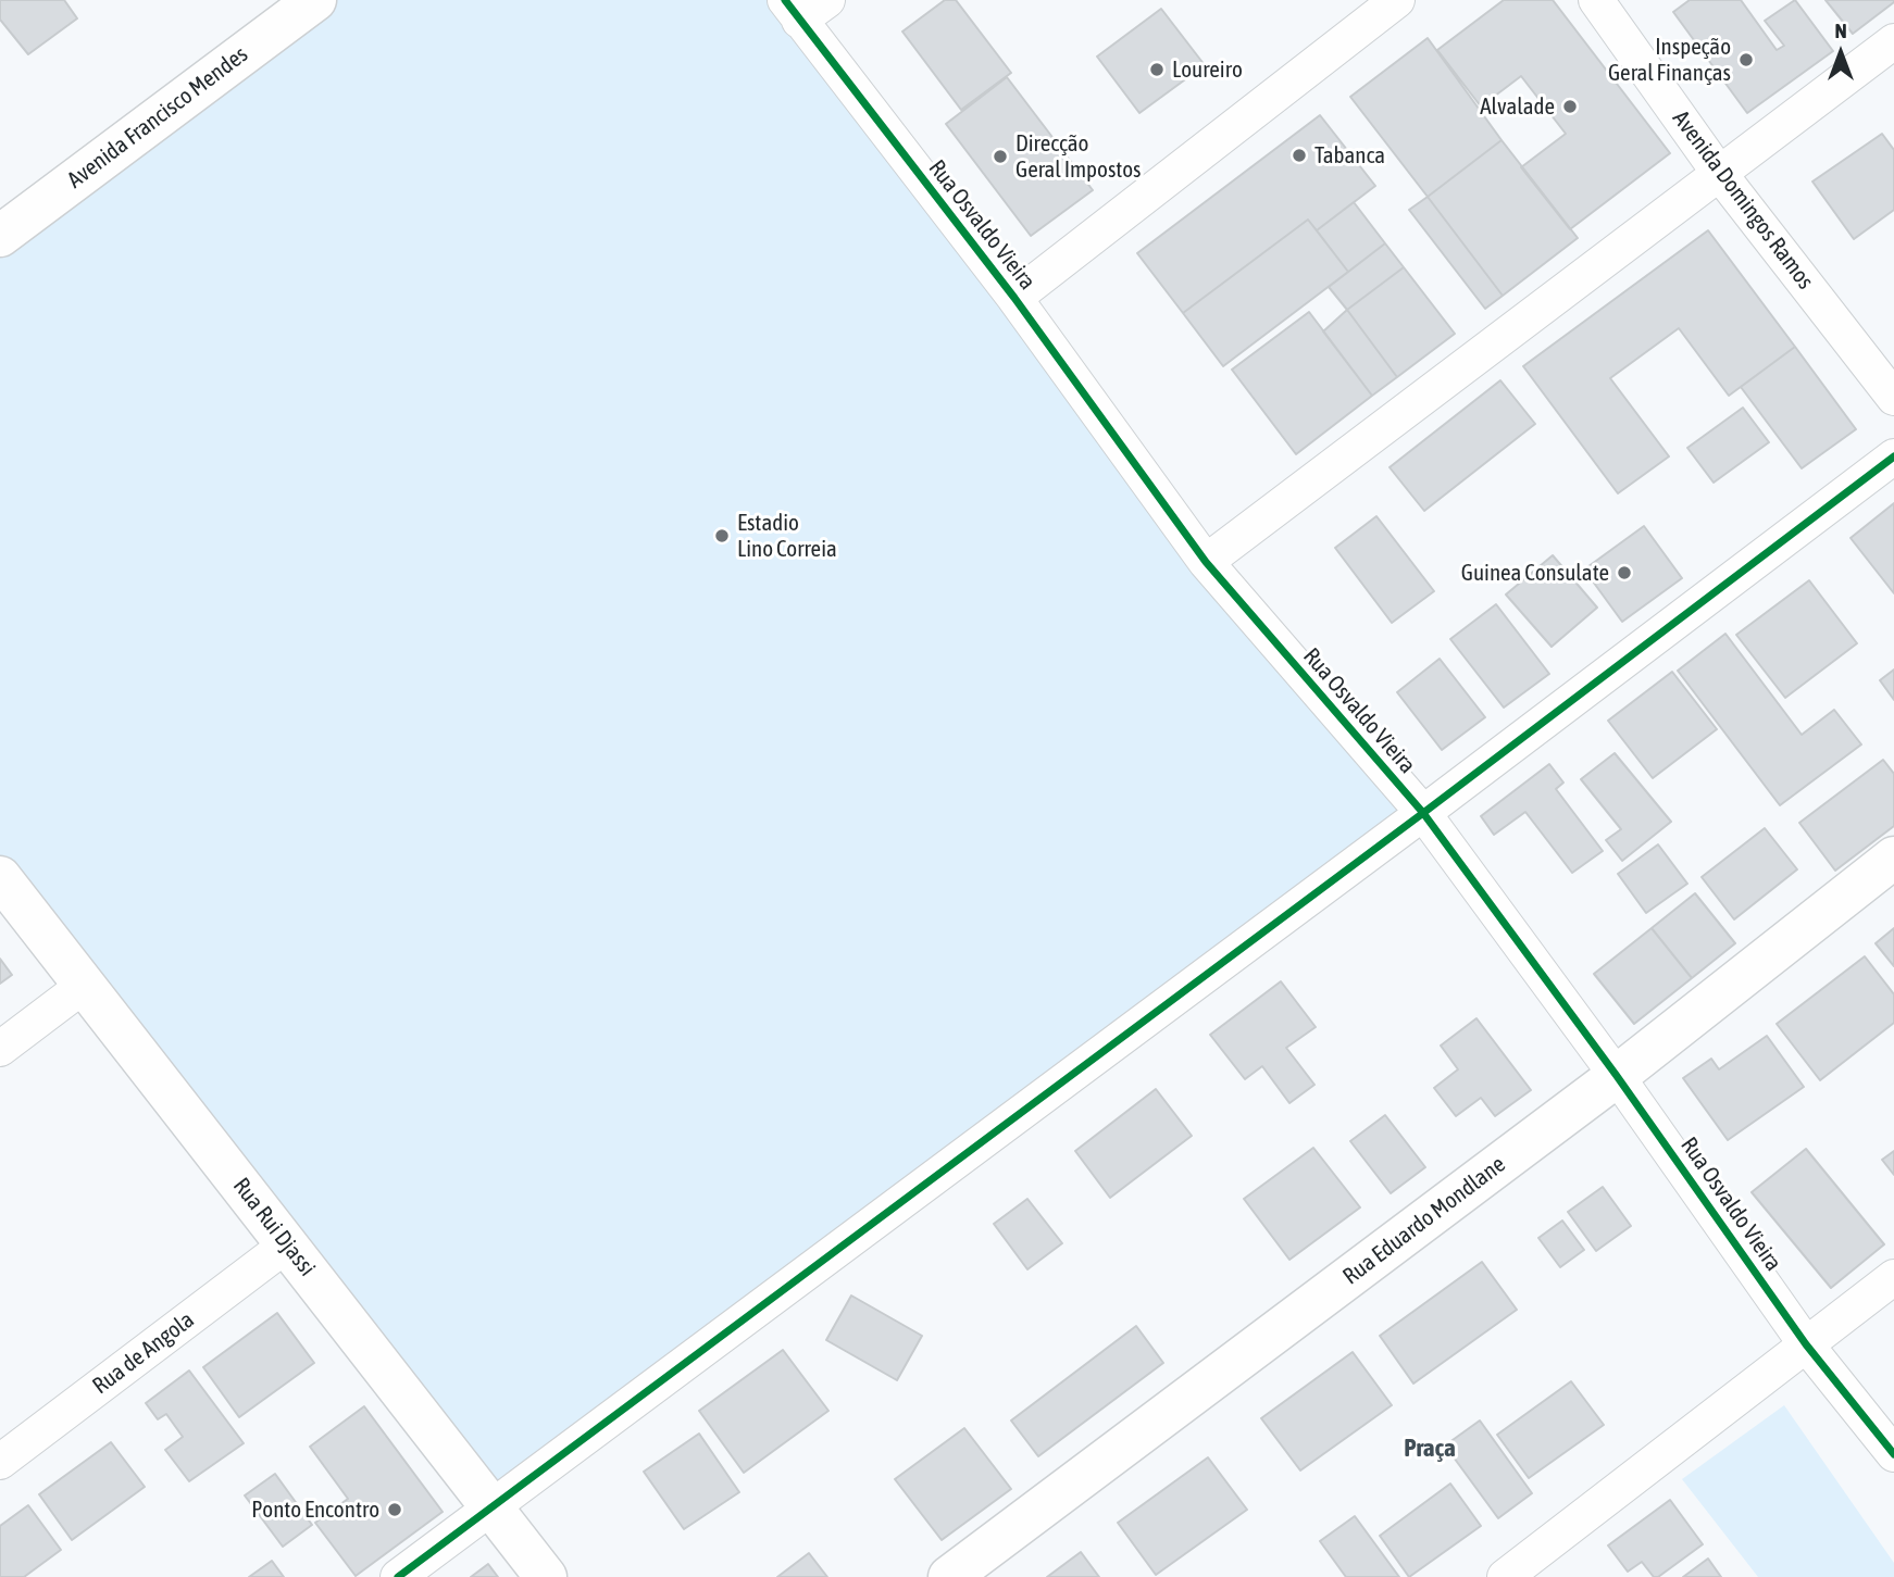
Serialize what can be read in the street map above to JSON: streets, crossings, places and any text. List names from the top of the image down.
{
  "streets": {
    "street": [
      "Avenida Francisco Mendes",
      "Avenida Domingos Ramos",
      "Rua Osvaldo Vieira",
      "Rua Eduardo Mondlane",
      "Rua Rui Djassi",
      "Rua de Angola"
    ]
  },
  "crossings": [
    ["Rua Osvaldo Vieira", "Rua Eduardo Mondlane"],
    ["Rua Rui Djassi", "Rua de Angola"]
  ],
  "districts": ["Praça"],
  "places": [
    "Inspeção Geral Finanças",
    "Loureiro",
    "Alvalade",
    "Tabanca",
    "Direcção Geral Impostos",
    "Estadio Lino Correia",
    "Guinea Consulate",
    "Ponto Encontro"
  ],
  "north": "top"
}
